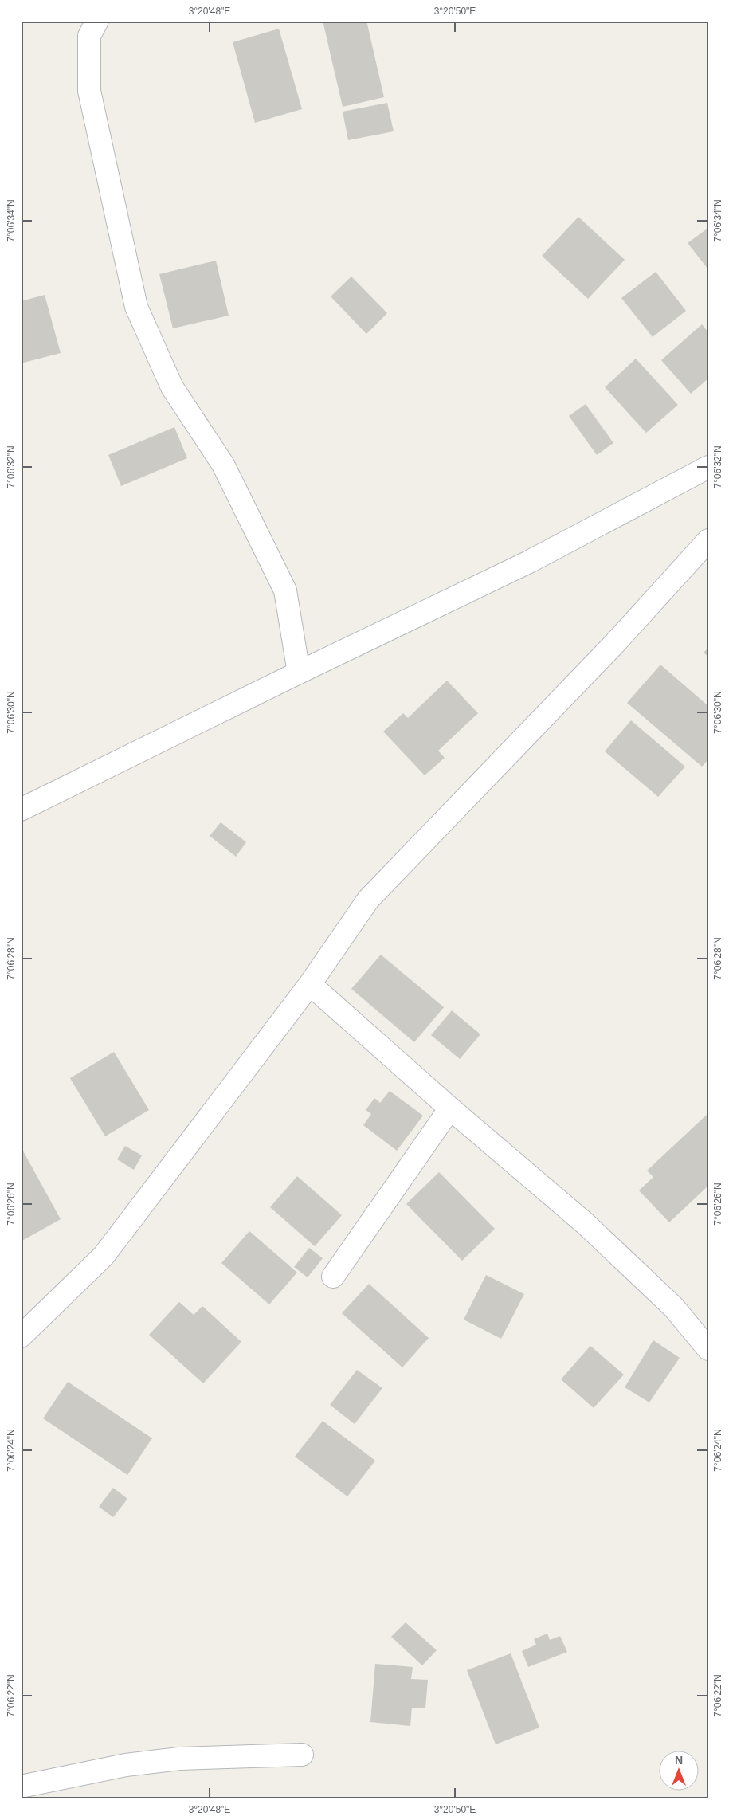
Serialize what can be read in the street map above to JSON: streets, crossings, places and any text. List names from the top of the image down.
{
  "north": "top",
  "coordinates": [
    "3°20'48\"E",
    "3°20'50\"E",
    "7°06'34\"N",
    "7°06'32\"N",
    "7°06'30\"N",
    "7°06'28\"N",
    "7°06'26\"N",
    "7°06'24\"N",
    "7°06'22\"N"
  ]
}
